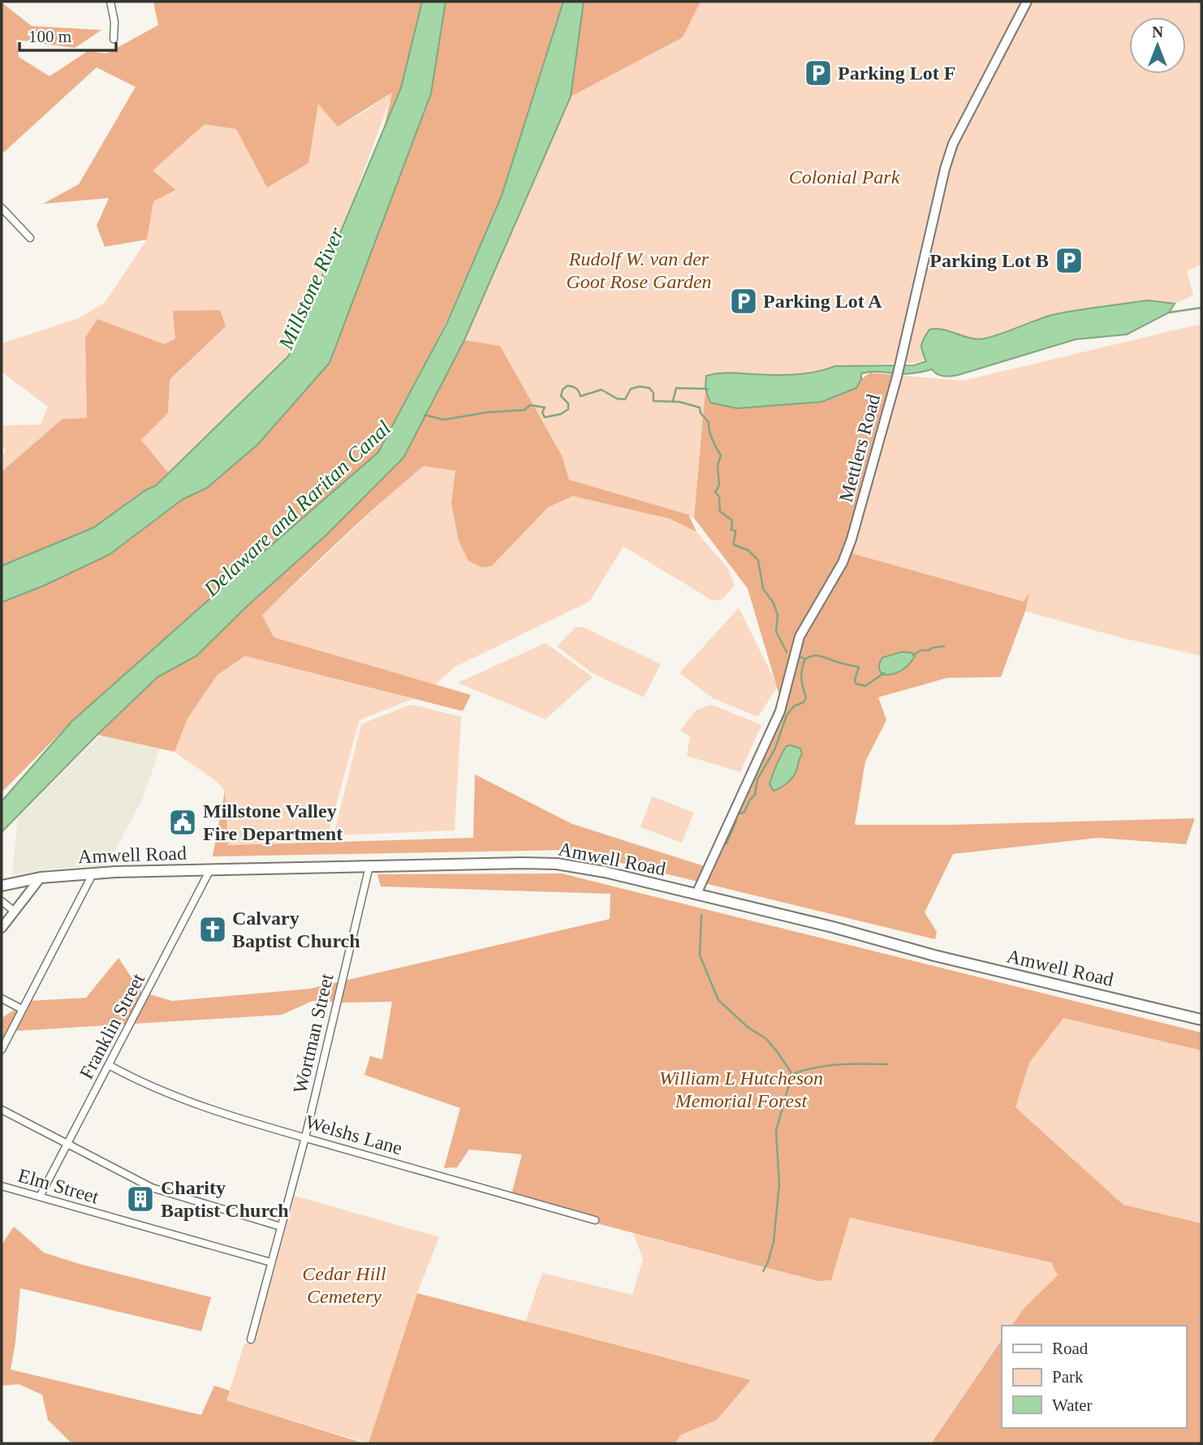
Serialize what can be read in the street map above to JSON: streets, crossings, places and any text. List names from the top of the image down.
{
  "streets": {
    "main road": ["Amwell Road"],
    "street": [
      "Mettlers Road",
      "Franklin Street",
      "Wortman Street",
      "Welshs Lane",
      "Elm Street"
    ]
  },
  "crossings": [
    ["Mettlers Road", "Amwell Road"],
    ["Amwell Road", "Franklin Street"],
    ["Amwell Road", "Wortman Street"],
    ["Franklin Street", "Welshs Lane"],
    ["Franklin Street", "Elm Street"],
    ["Wortman Street", "Welshs Lane"],
    ["Wortman Street", "Elm Street"]
  ],
  "water": ["Millstone River", "Delaware and Raritan Canal"],
  "parks": [
    "Colonial Park",
    "Rudolf W. van der Goot Rose Garden",
    "William L Hutcheson Memorial Forest",
    "Cedar Hill Cemetery"
  ],
  "places": {
    "parking": ["Parking Lot F", "Parking Lot B", "Parking Lot A"],
    "public building": ["Millstone Valley Fire Department"],
    "church": ["Calvary Baptist Church"],
    "building": ["Charity Baptist Church"]
  },
  "legend": ["Road", "Park", "Water"],
  "scale_bar": "100 m",
  "north": "top"
}
